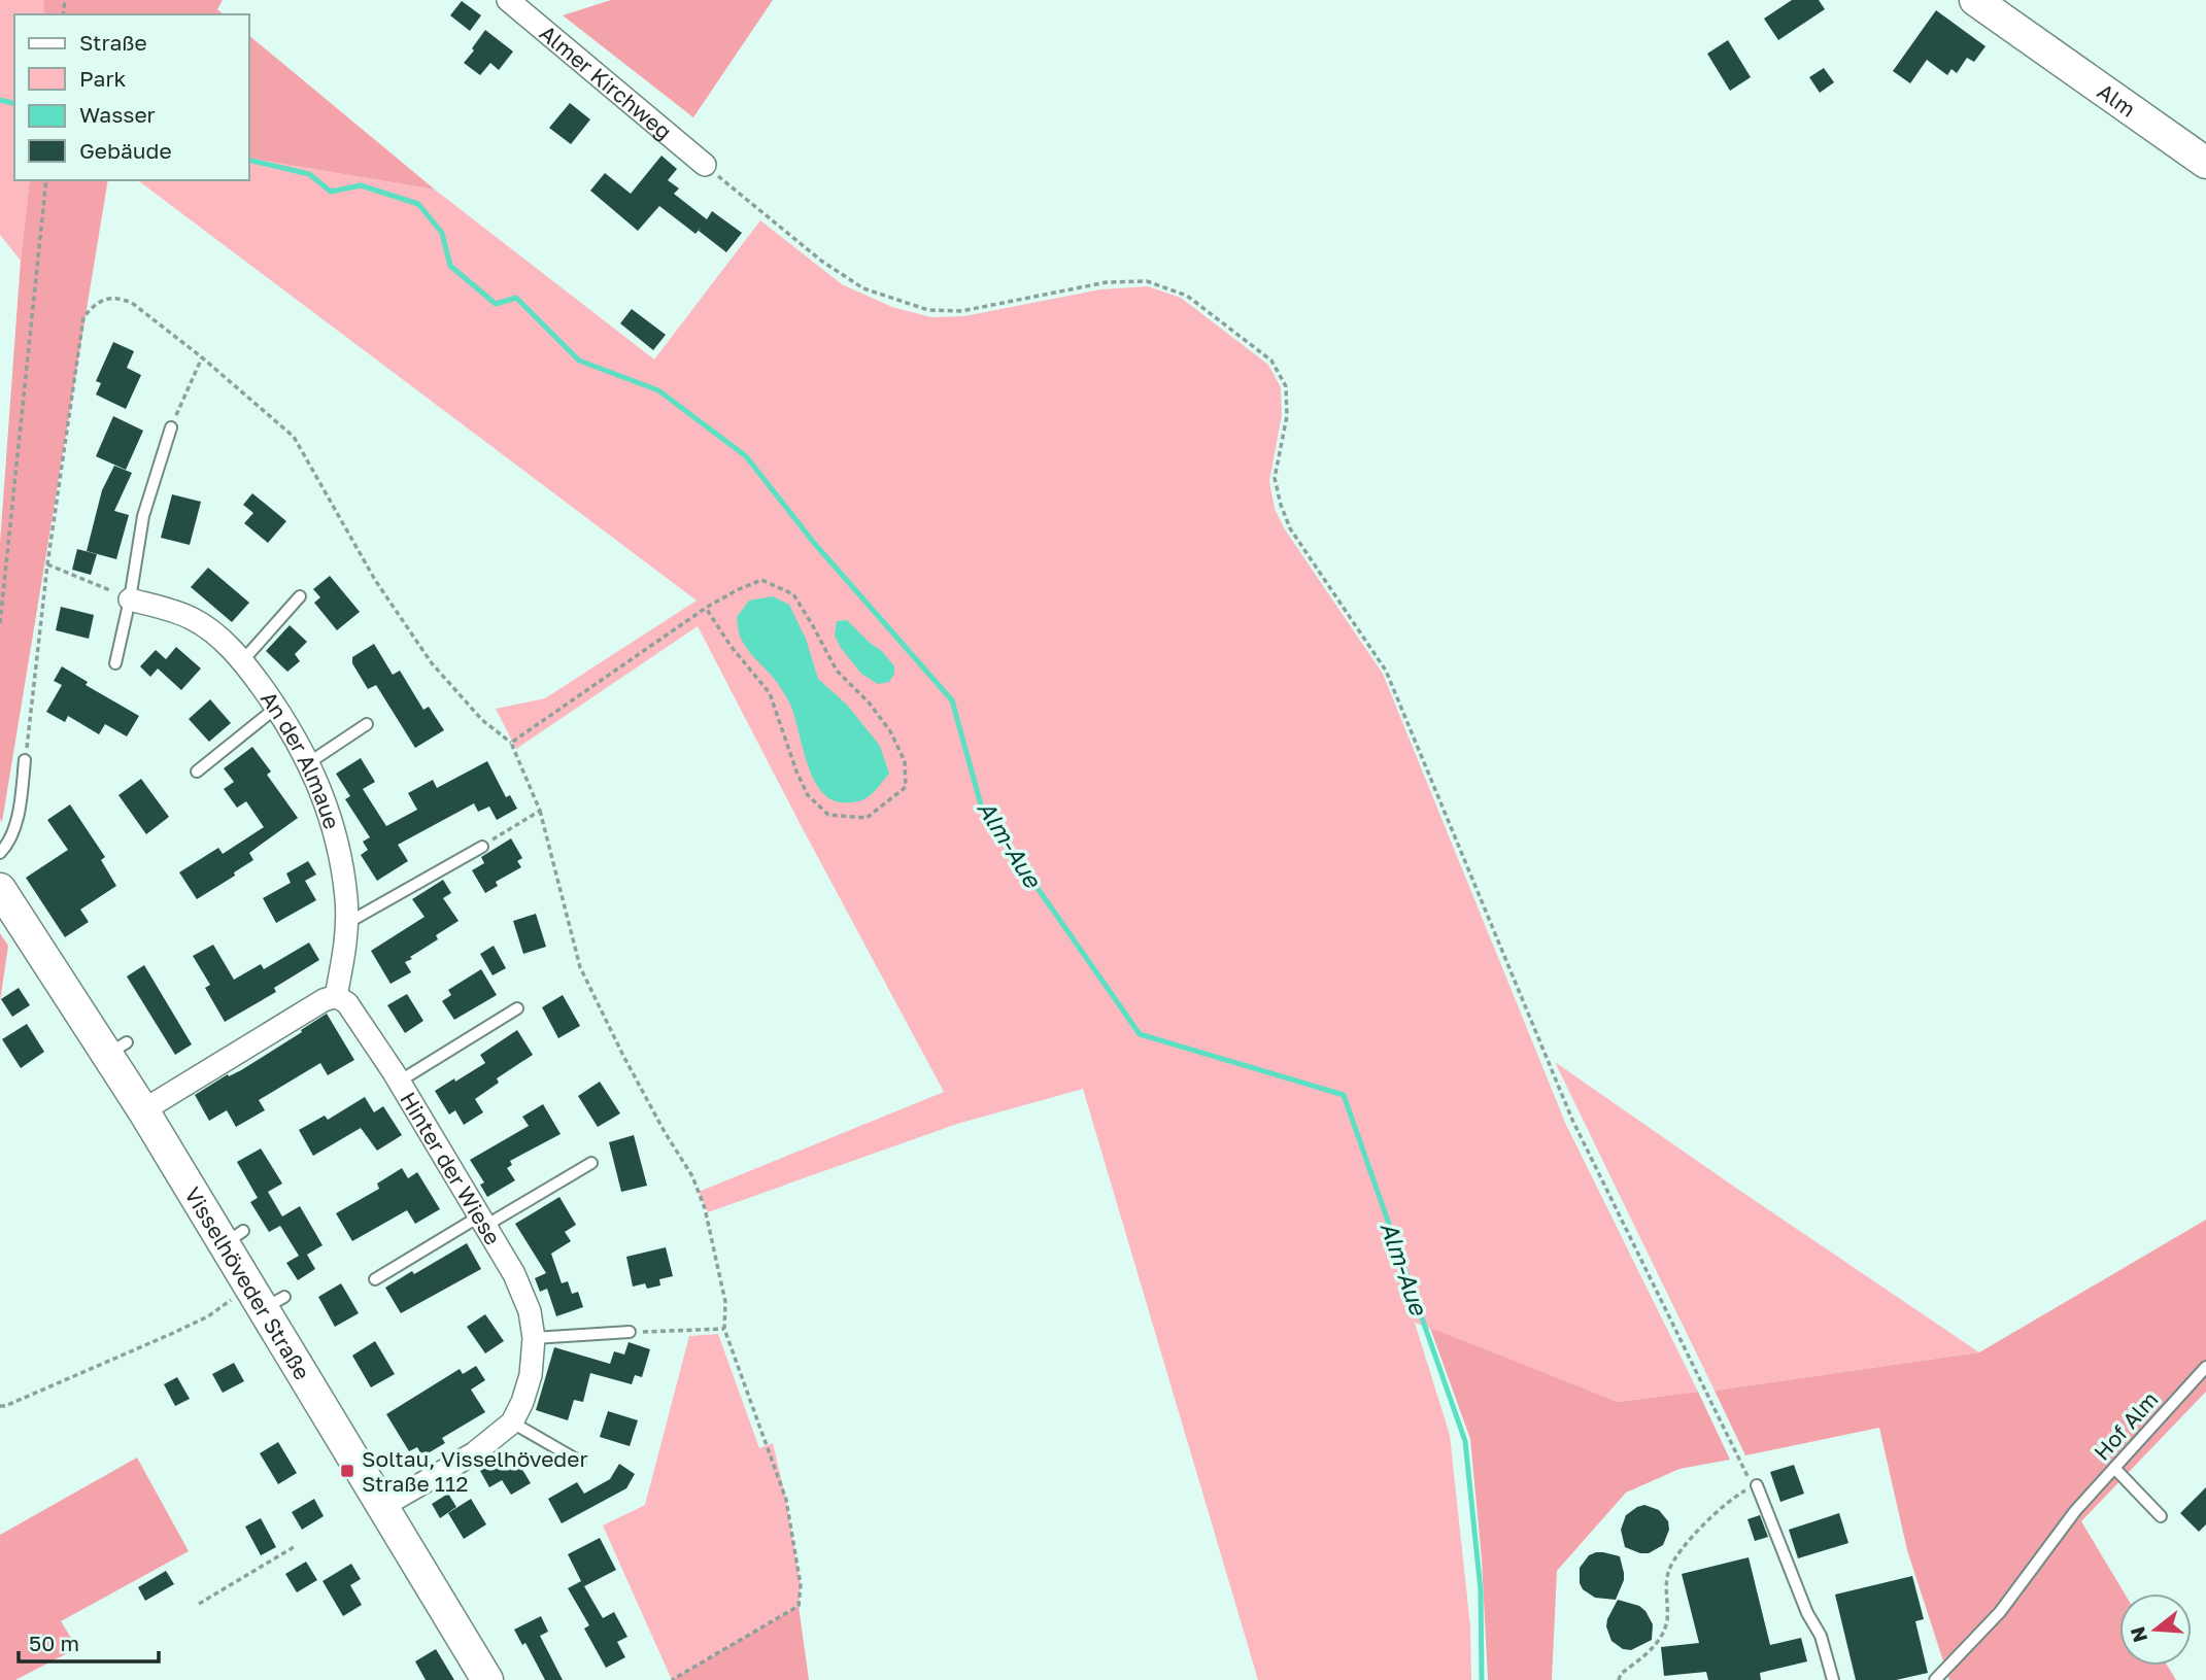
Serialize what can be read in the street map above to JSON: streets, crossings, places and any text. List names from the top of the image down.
{
  "streets": {
    "street": [
      "Almer Kirchweg",
      "Alm",
      "An der Almaue",
      "Hinter der Wiese",
      "Visselhöveder Straße"
    ],
    "lane": ["Hof Alm"]
  },
  "crossings": [
    ["An der Almaue", "Hinter der Wiese"],
    ["Hinter der Wiese", "Visselhöveder Straße"]
  ],
  "water": ["Alm-Aue"],
  "places": {
    "transit": ["Soltau, Visselhöveder Straße 112"]
  },
  "legend": [
    "Straße",
    "Park",
    "Wasser",
    "Gebäude"
  ],
  "scale_bar": "50 m",
  "north": "left"
}
